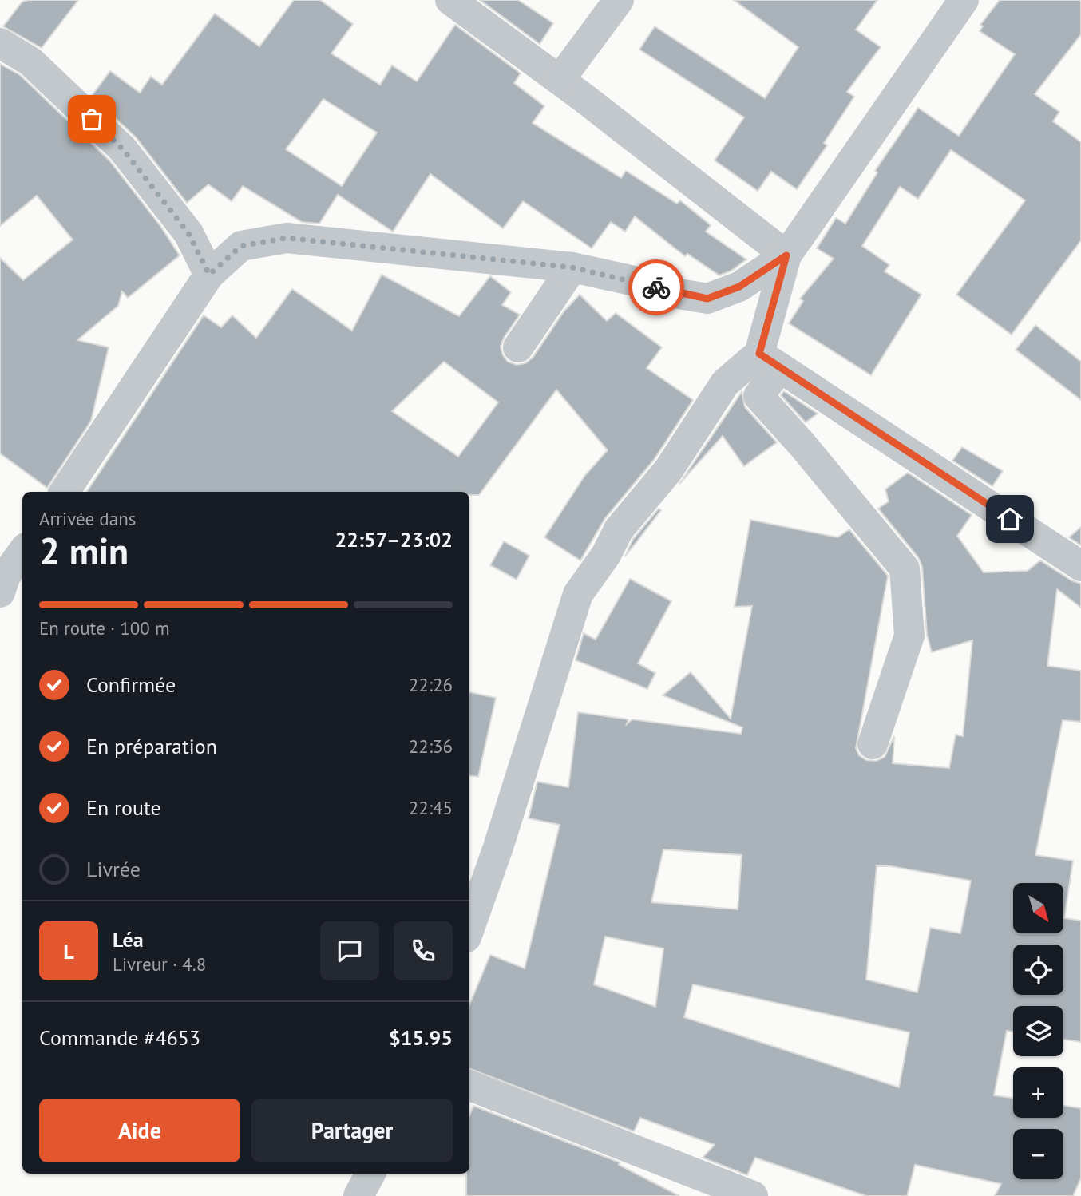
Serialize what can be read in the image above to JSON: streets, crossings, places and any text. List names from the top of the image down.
{
  "north": "bottom right",
  "page": {
    "heading": ["2 min", "Arrivée dans", "22:57–23:02"],
    "panel": [
      "Léa",
      "Livreur · 4.8",
      "Commande #4653",
      "$15.95"
    ],
    "bar": "En route · 100 m",
    "list": [
      ["Confirmée", "22:26"],
      ["En préparation", "22:36"],
      ["En route", "22:45"],
      "Livrée"
    ],
    "map_buttons": ["+", "−"],
    "round": "L",
    "buttons": ["Aide", "Partager"]
  }
}
